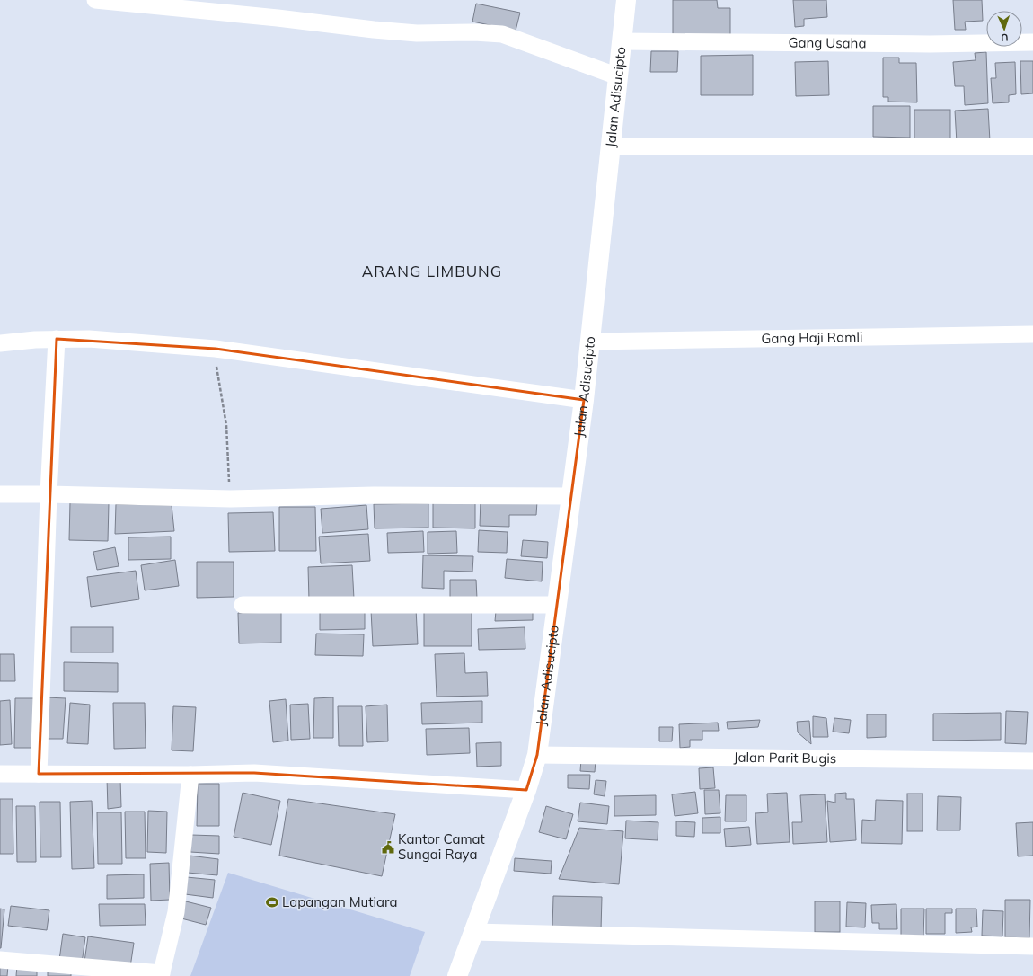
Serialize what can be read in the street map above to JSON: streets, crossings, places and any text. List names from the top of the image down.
{
  "streets": {
    "main road": ["Jalan Adisucipto"],
    "street": ["Gang Usaha", "Gang Haji Ramli", "Jalan Parit Bugis"]
  },
  "crossings": [
    ["Gang Usaha", "Jalan Adisucipto"],
    ["Jalan Adisucipto", "Gang Haji Ramli"],
    ["Jalan Adisucipto", "Jalan Parit Bugis"]
  ],
  "districts": ["ARANG LIMBUNG"],
  "places": {
    "public building": ["Kantor Camat Sungai Raya"],
    "sports": ["Lapangan Mutiara"]
  },
  "north": "bottom"
}
